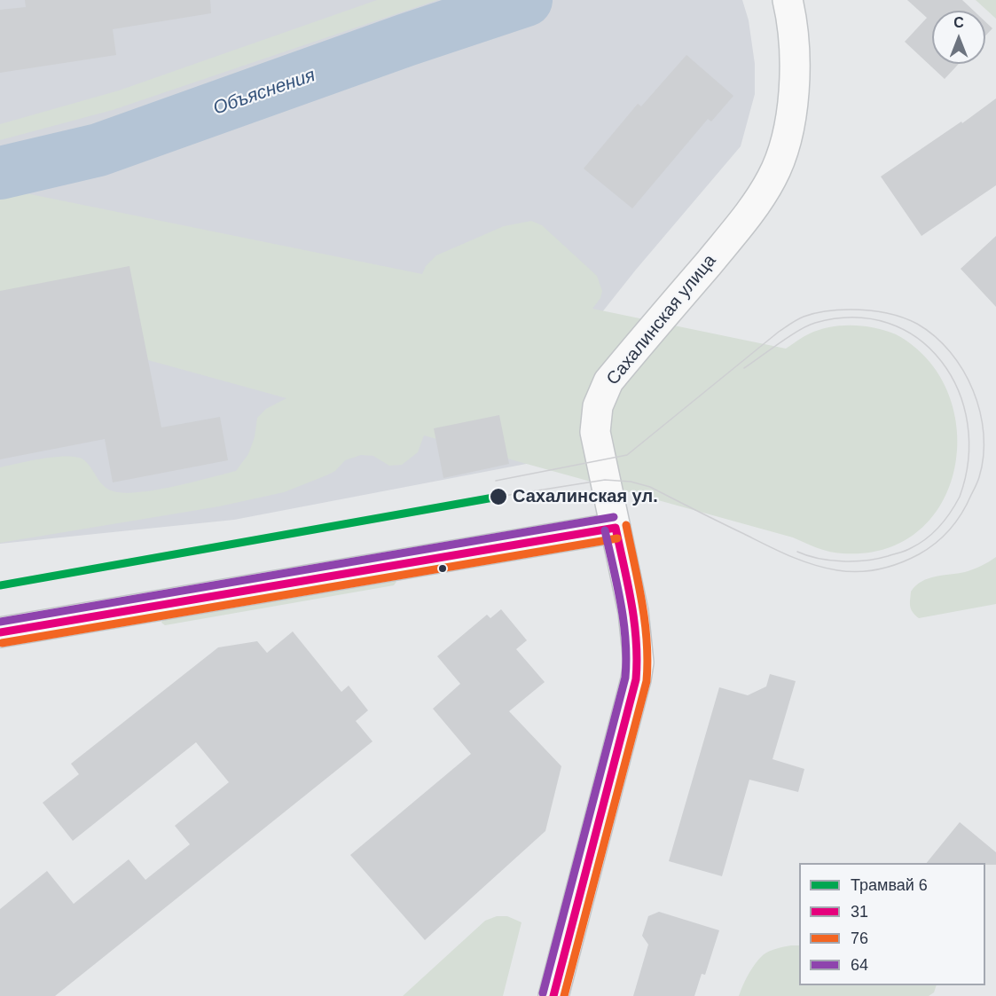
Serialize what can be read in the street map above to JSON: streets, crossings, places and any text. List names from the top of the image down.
{
  "streets": {
    "main road": ["Сахалинская улица"]
  },
  "water": ["Объяснения"],
  "places": ["Сахалинская ул."],
  "lines": [
    "tram line 6",
    "transit line 64",
    "transit line 76",
    "transit line 31"
  ],
  "legend": [
    "Трамвай 6",
    "31",
    "76",
    "64"
  ],
  "north": "top"
}
